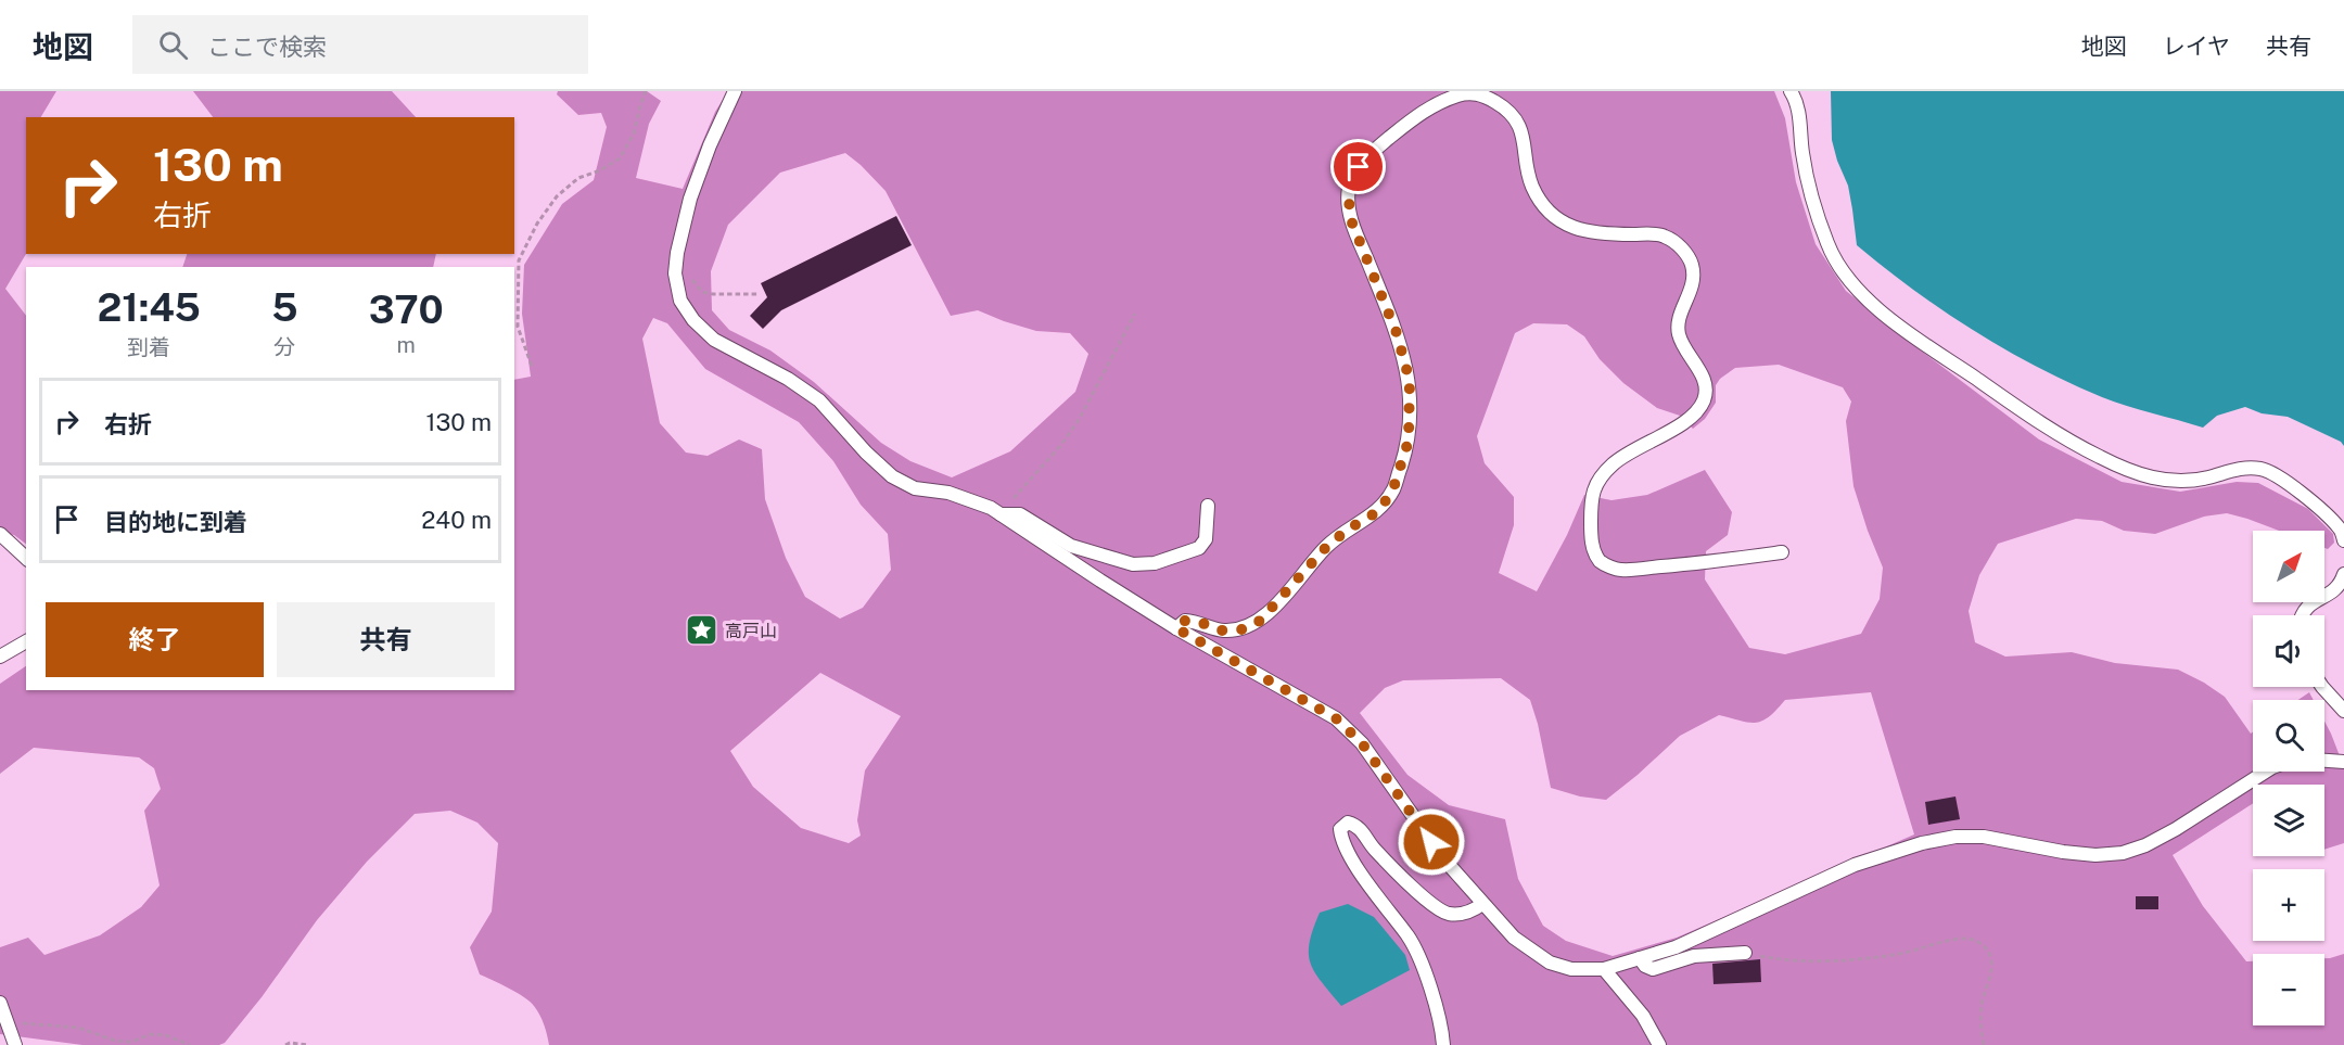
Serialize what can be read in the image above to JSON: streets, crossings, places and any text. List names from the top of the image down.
{
  "places": {
    "place": ["高戸山"]
  },
  "north": "top right",
  "page": {
    "header": "地図",
    "search": "ここで検索",
    "nav": ["地図", "レイヤ", "共有"],
    "turn": ["130 m", "右折"],
    "eta": [
      "21:45",
      "到着",
      "5",
      "分",
      "370",
      "m"
    ],
    "list": [
      {
        "name": "右折",
        "value": "130 m"
      },
      {
        "name": "目的地に到着",
        "value": "240 m"
      }
    ],
    "map_buttons": ["+", "−"],
    "buttons": ["終了", "共有"]
  }
}
